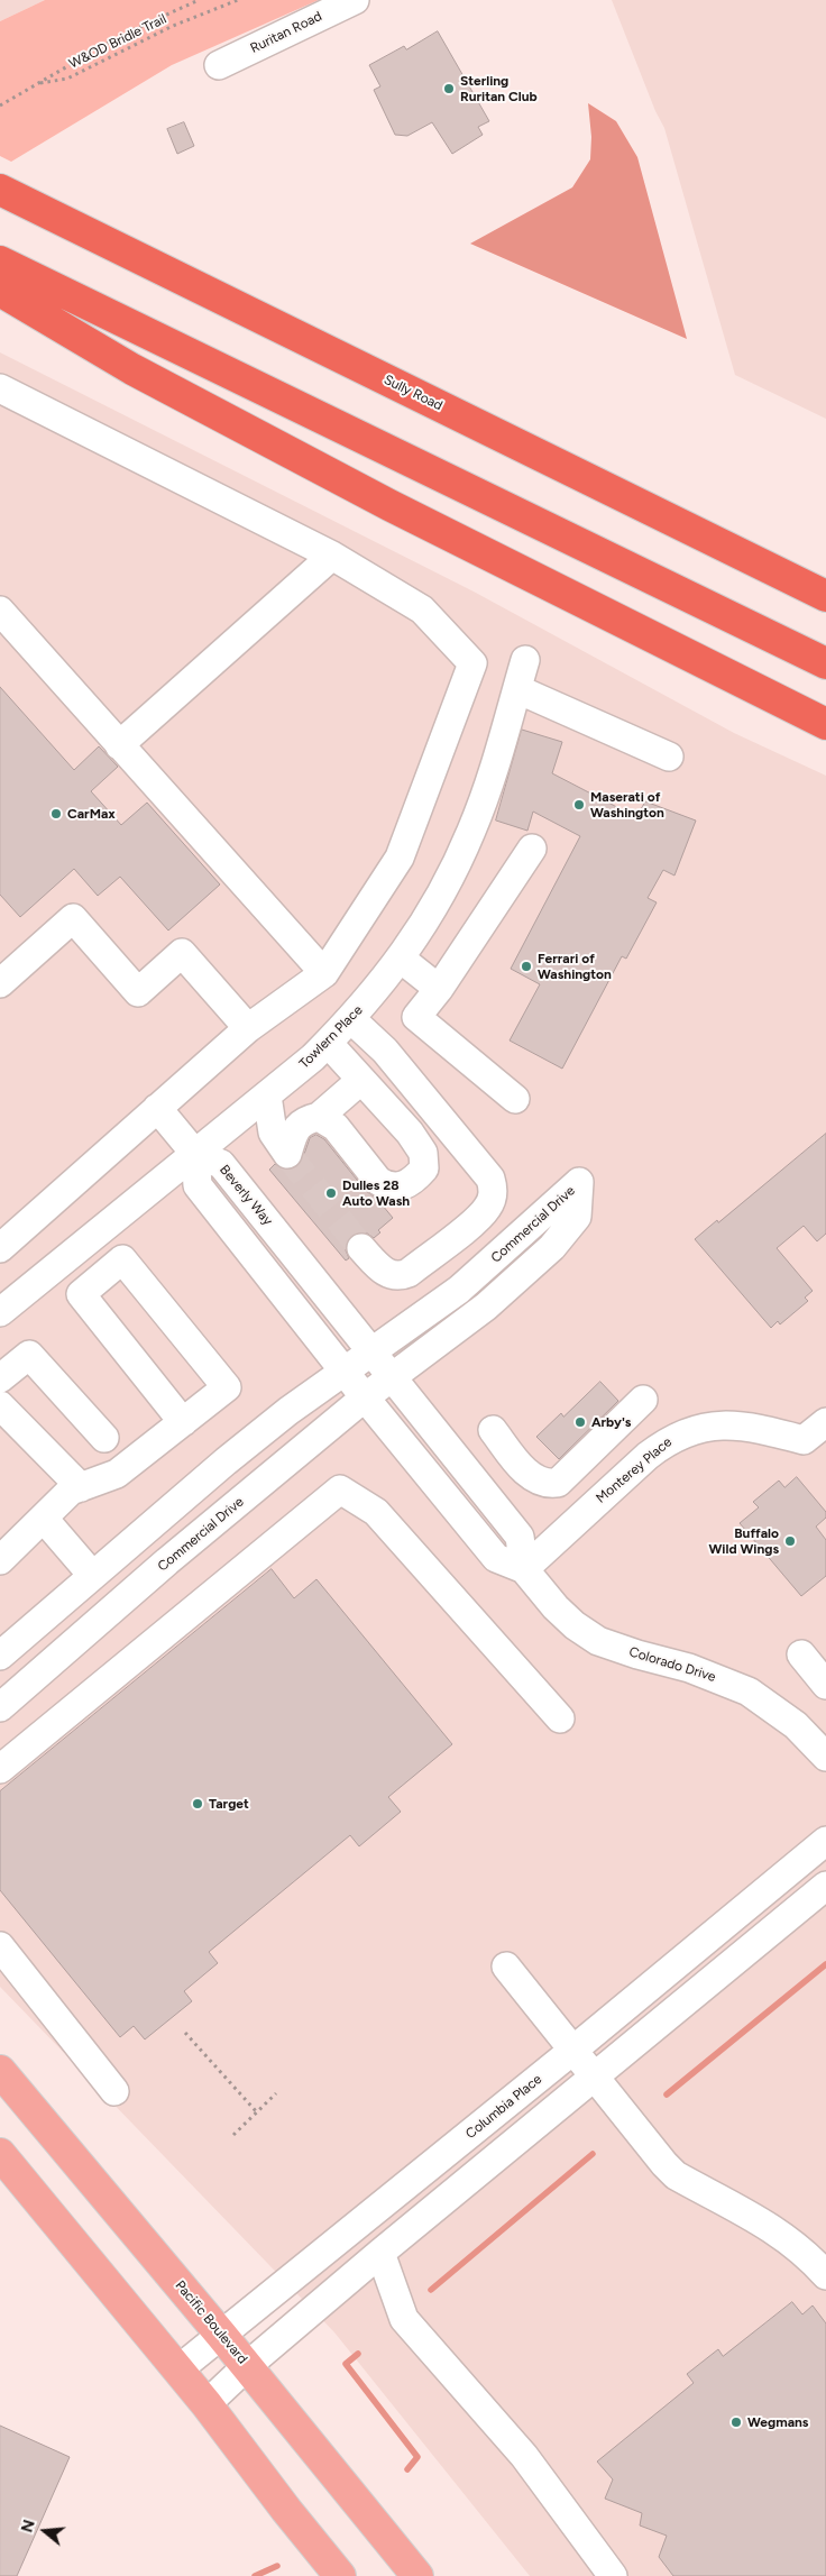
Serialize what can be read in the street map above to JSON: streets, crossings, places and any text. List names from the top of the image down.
{
  "streets": {
    "highway": ["Sully Road"],
    "main road": ["Pacific Boulevard"],
    "street": [
      "Ruritan Road",
      "Towlern Place",
      "Beverly Way",
      "Commercial Drive",
      "Monterey Place",
      "Colorado Drive",
      "Columbia Place"
    ],
    "path": ["W&OD Bridle Trail"]
  },
  "crossings": [
    ["Towlern Place", "Beverly Way"],
    ["Beverly Way", "Commercial Drive"],
    ["Beverly Way", "Colorado Drive"],
    ["Commercial Drive", "Colorado Drive"],
    ["Monterey Place", "Colorado Drive"],
    ["Columbia Place", "Pacific Boulevard"]
  ],
  "places": [
    "Sterling Ruritan Club",
    "Maserati of Washington",
    "CarMax",
    "Ferrari of Washington",
    "Dulles 28 Auto Wash",
    "Arby's",
    "Buffalo Wild Wings",
    "Target",
    "Wegmans"
  ],
  "north": "left"
}
